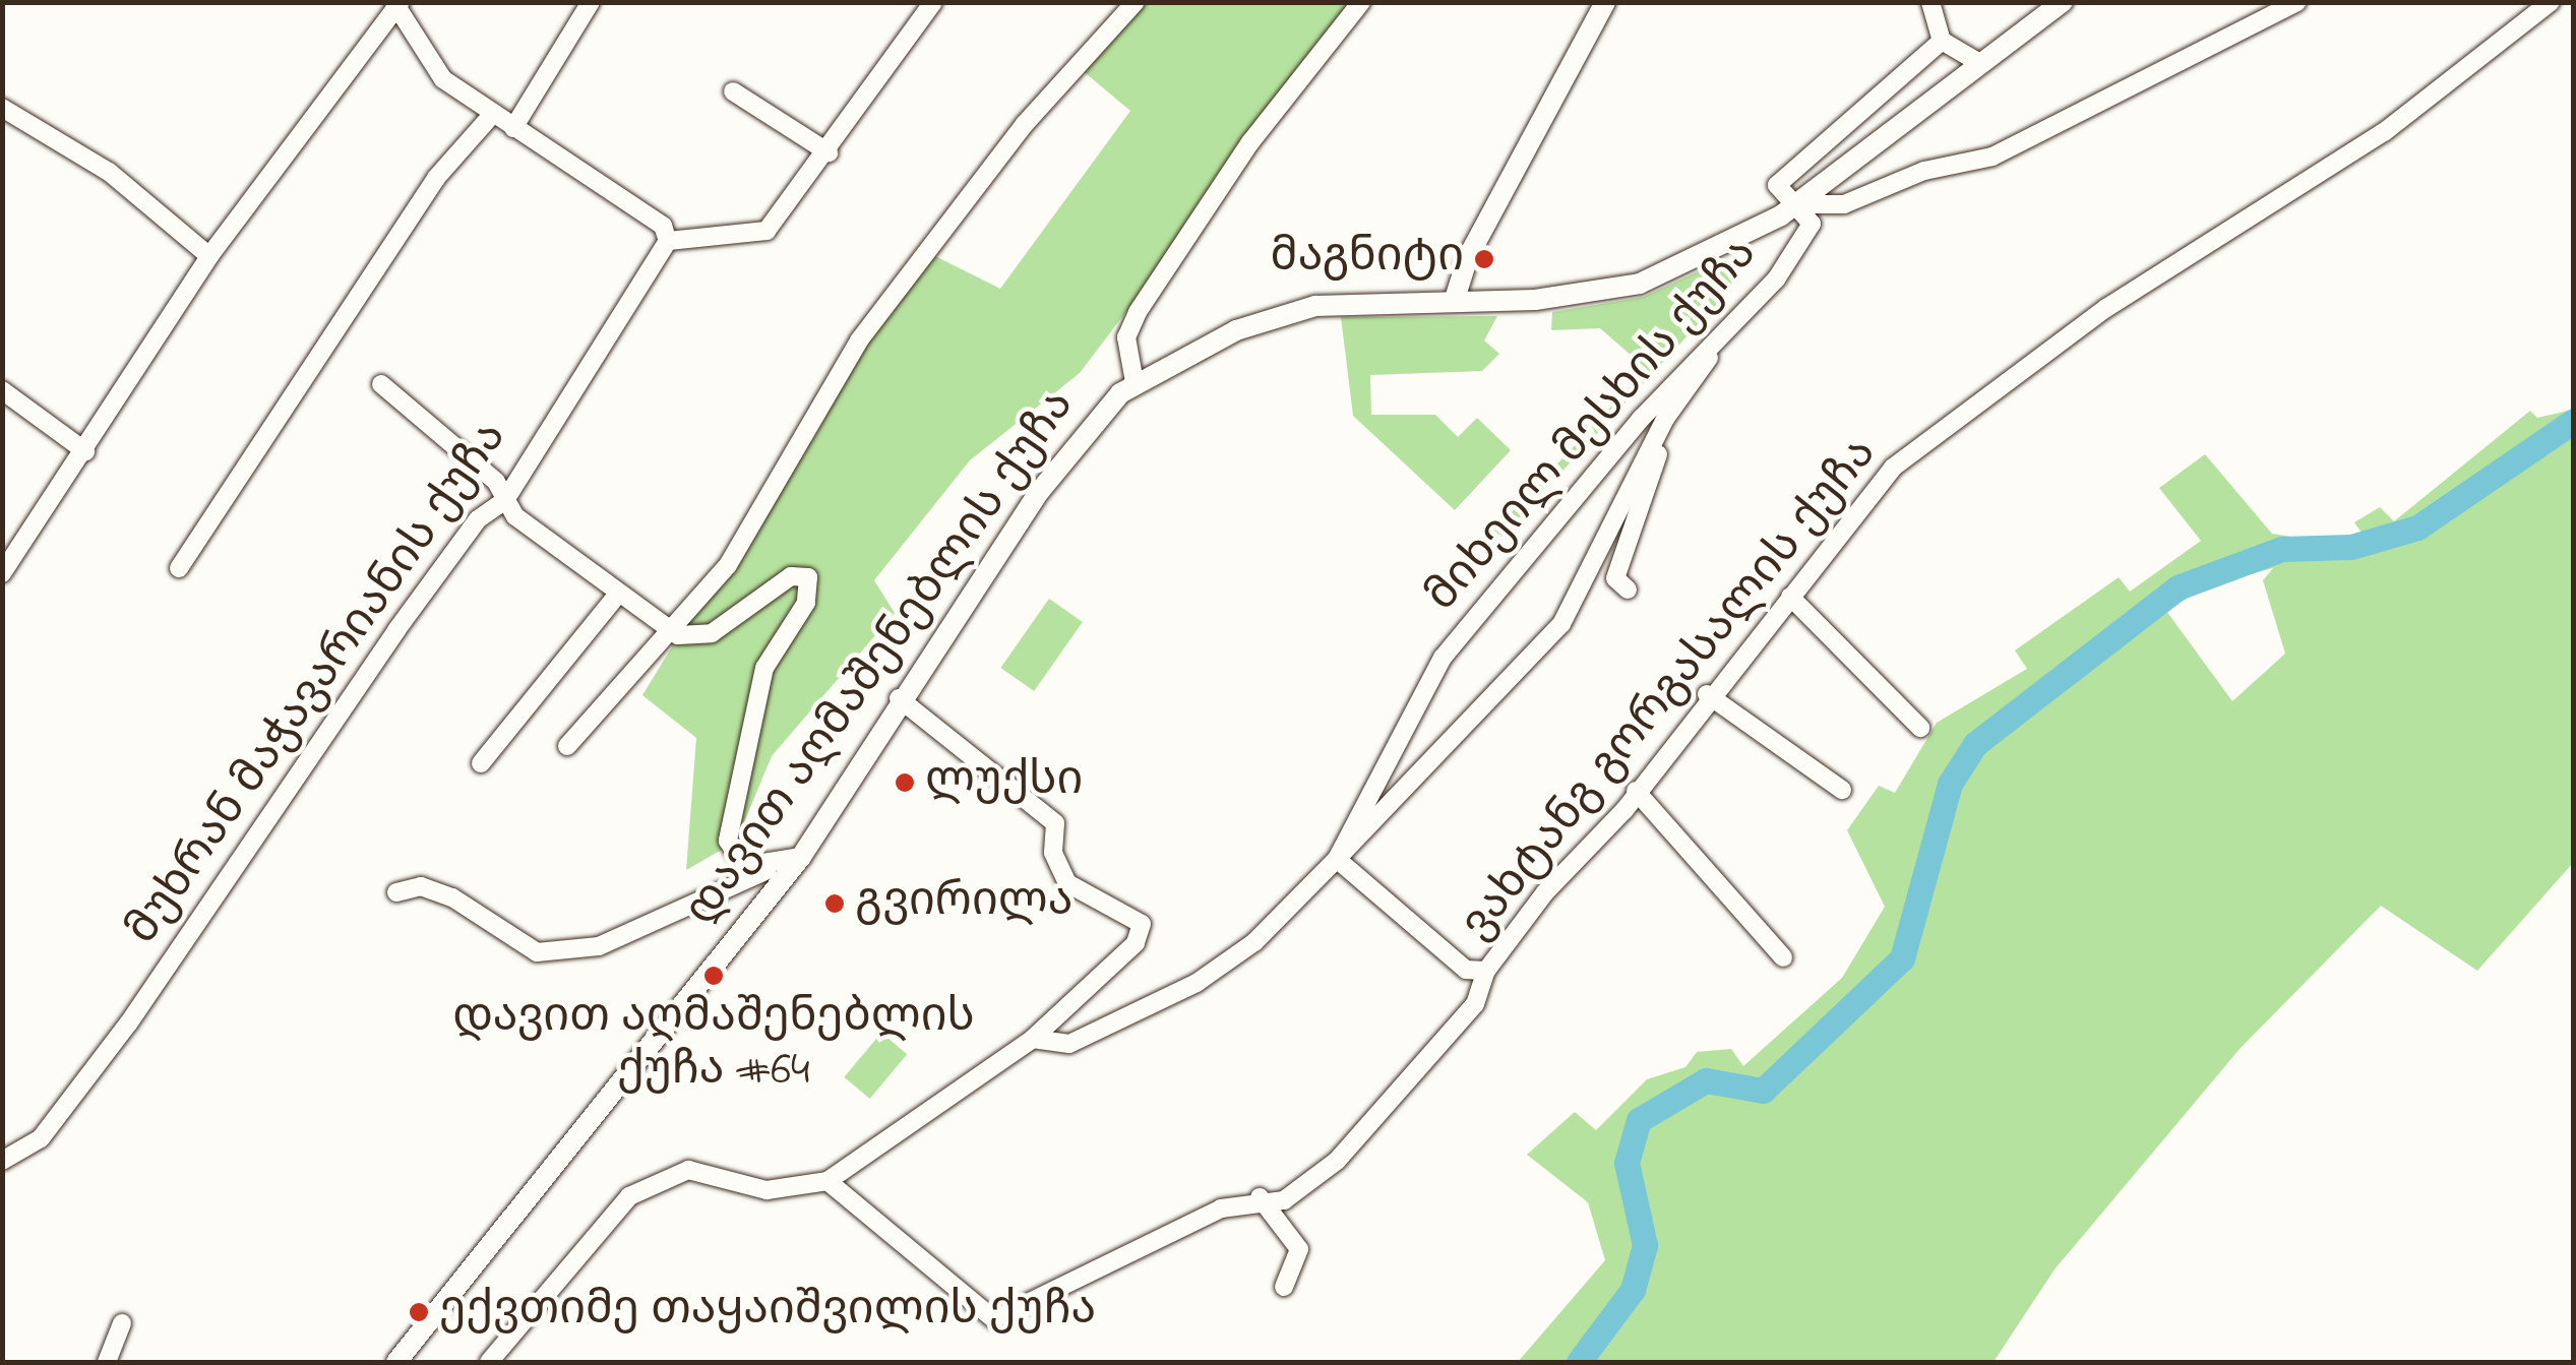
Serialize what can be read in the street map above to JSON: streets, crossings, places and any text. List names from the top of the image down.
{
  "streets": {
    "street": [
      "მიხეილ მესხის ქუჩა",
      "დავით აღმაშენებლის ქუჩა",
      "მუხრან მაჭავარიანის ქუჩა",
      "ვახტანგ გორგასალის ქუჩა"
    ]
  },
  "crossings": [
    ["მიხეილ მესხის ქუჩა", "დავით აღმაშენებლის ქუჩა"]
  ],
  "places": [
    "მაგნიტი",
    "ლუქსი",
    "გვირილა",
    "დავით აღმაშენებლის ქუჩა #64",
    "ექვთიმე თაყაიშვილის ქუჩა"
  ]
}
